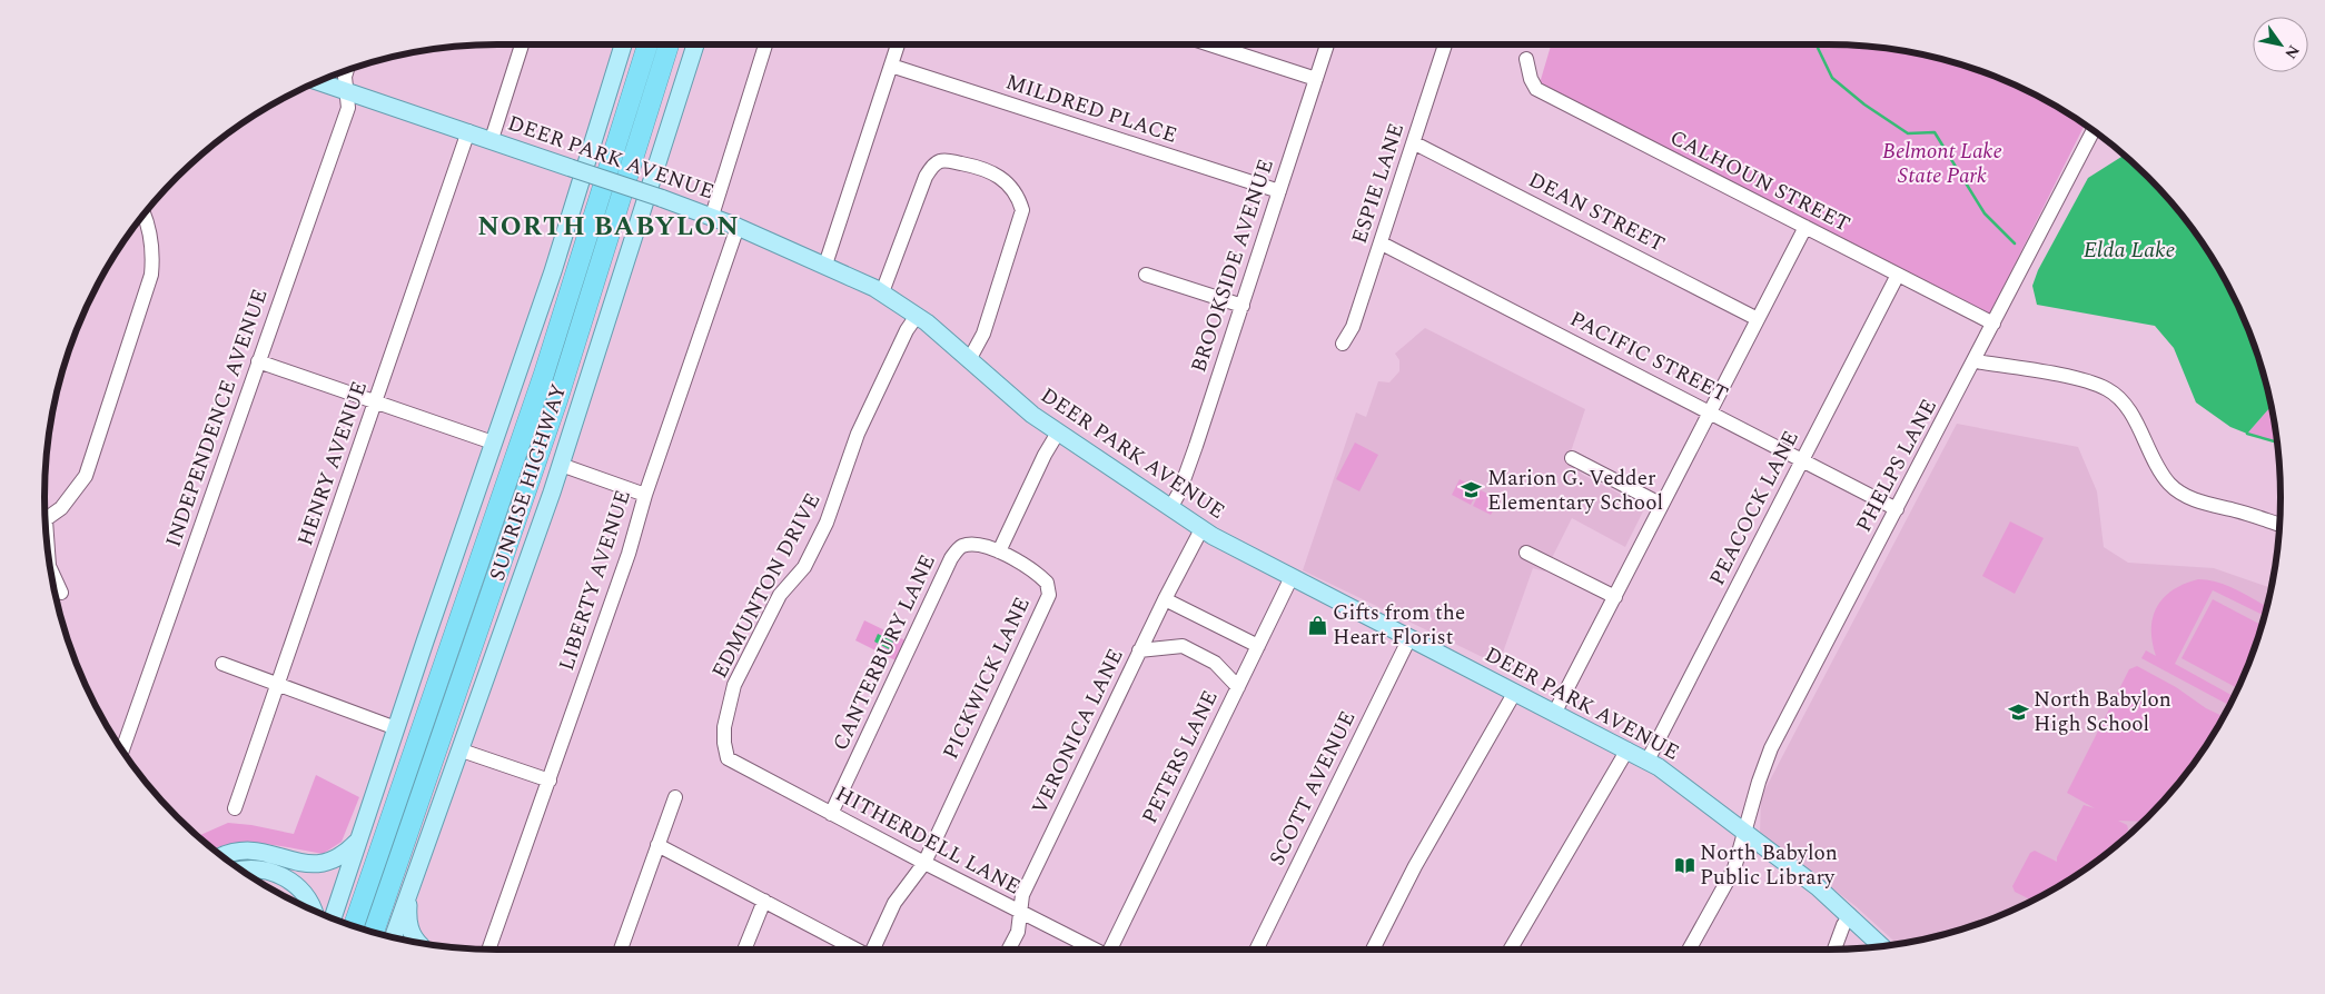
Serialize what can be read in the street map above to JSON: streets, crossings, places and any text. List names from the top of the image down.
{
  "streets": {
    "highway": ["SUNRISE HIGHWAY"],
    "main road": ["DEER PARK AVENUE"],
    "street": [
      "MILDRED PLACE",
      "CALHOUN STREET",
      "ESPIE LANE",
      "DEAN STREET",
      "BROOKSIDE AVENUE",
      "PACIFIC STREET",
      "INDEPENDENCE AVENUE",
      "HENRY AVENUE",
      "PHELPS LANE",
      "PEACOCK LANE",
      "LIBERTY AVENUE",
      "EDMUNTON DRIVE",
      "CANTERBURY LANE",
      "PICKWICK LANE",
      "VERONICA LANE",
      "PETERS LANE",
      "SCOTT AVENUE",
      "HITHERDELL LANE"
    ]
  },
  "crossings": [
    ["MILDRED PLACE", "BROOKSIDE AVENUE"],
    ["DEER PARK AVENUE", "BROOKSIDE AVENUE"],
    ["DEER PARK AVENUE", "INDEPENDENCE AVENUE"],
    ["DEER PARK AVENUE", "HENRY AVENUE"],
    ["DEER PARK AVENUE", "PHELPS LANE"],
    ["DEER PARK AVENUE", "PEACOCK LANE"],
    ["DEER PARK AVENUE", "LIBERTY AVENUE"],
    ["DEER PARK AVENUE", "EDMUNTON DRIVE"],
    ["DEER PARK AVENUE", "VERONICA LANE"],
    ["DEER PARK AVENUE", "PETERS LANE"],
    ["DEER PARK AVENUE", "SCOTT AVENUE"],
    ["CALHOUN STREET", "PHELPS LANE"],
    ["CALHOUN STREET", "PEACOCK LANE"],
    ["ESPIE LANE", "DEAN STREET"],
    ["ESPIE LANE", "PACIFIC STREET"],
    ["PACIFIC STREET", "PHELPS LANE"],
    ["PACIFIC STREET", "PEACOCK LANE"],
    ["EDMUNTON DRIVE", "HITHERDELL LANE"],
    ["CANTERBURY LANE", "PICKWICK LANE"],
    ["CANTERBURY LANE", "HITHERDELL LANE"],
    ["PICKWICK LANE", "HITHERDELL LANE"],
    ["VERONICA LANE", "HITHERDELL LANE"]
  ],
  "districts": ["NORTH BABYLON"],
  "water": ["Elda Lake"],
  "parks": ["Belmont Lake State Park"],
  "places": {
    "school or university": ["Marion G. Vedder Elementary School", "North Babylon High School"],
    "shop": ["Gifts from the Heart Florist"],
    "library": ["North Babylon Public Library"]
  },
  "north": "bottom right"
}
